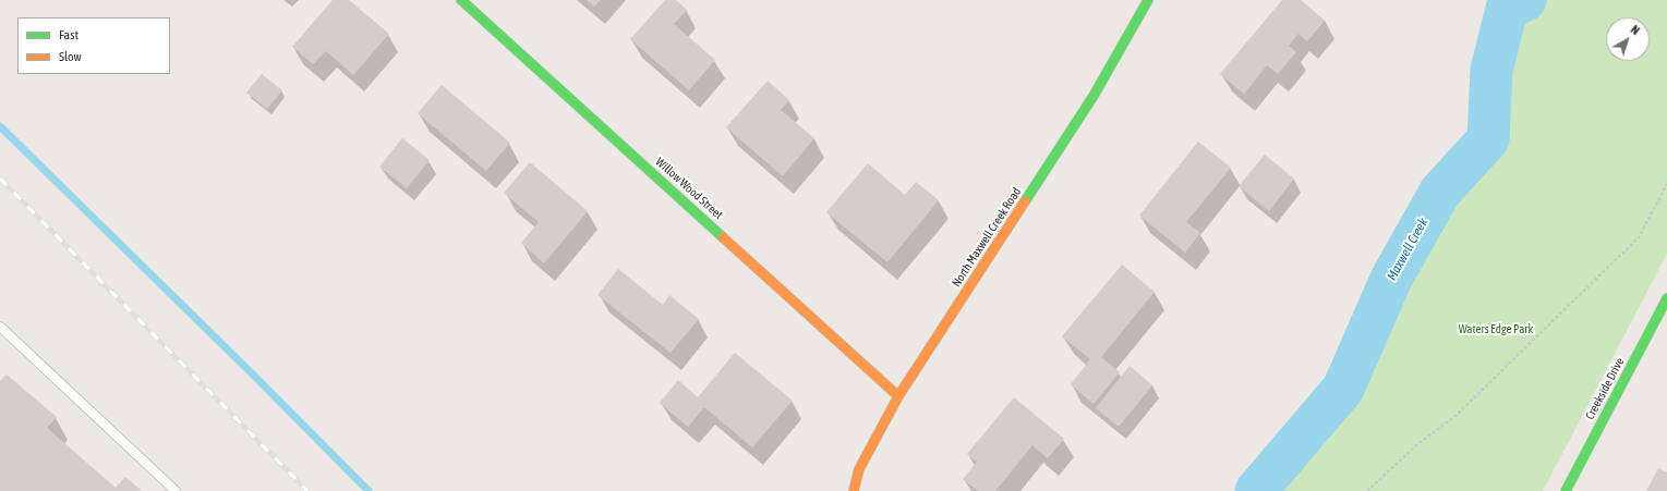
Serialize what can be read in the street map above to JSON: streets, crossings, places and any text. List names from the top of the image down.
{
  "streets": {
    "street": ["Willow Wood Street", "North Maxwell Creek Road", "Creekside Drive"]
  },
  "crossings": [
    ["Willow Wood Street", "North Maxwell Creek Road"]
  ],
  "water": ["Maxwell Creek"],
  "parks": ["Waters Edge Park"],
  "legend": ["Fast", "Slow"],
  "north": "top right"
}
